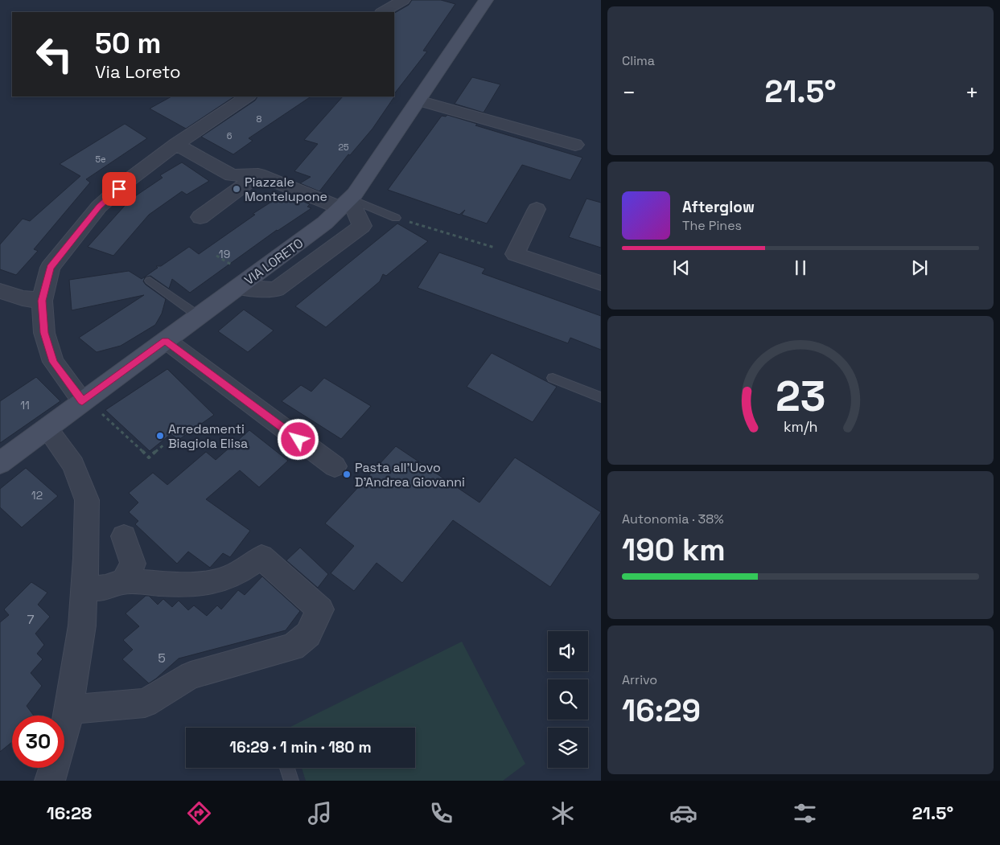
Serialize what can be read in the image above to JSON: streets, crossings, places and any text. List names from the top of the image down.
{
  "streets": {
    "street": ["VIA LORETO"]
  },
  "places": ["Piazzale Montelupone", "Arredamenti Biagiola Elisa", "Pasta all'Uovo D'Andrea Giovanni"],
  "house_numbers": [
    "8",
    "6",
    "25",
    "5e",
    "19",
    "11",
    "12",
    "7",
    "5"
  ],
  "page": {
    "tile": [
      "Clima",
      ["Autonomia · 38%", "190 km"],
      ["Arrivo", "16:29"]
    ],
    "turn": ["50 m", "Via Loreto"],
    "heat": ["−", "21.5°", "+"],
    "song": ["Afterglow", "The Pines"],
    "limit": "30",
    "trip": "16:29 · 1 min · 180 m",
    "tabs": ["16:28", "21.5°"],
    "gauge": ["23", "km/h"]
  }
}
